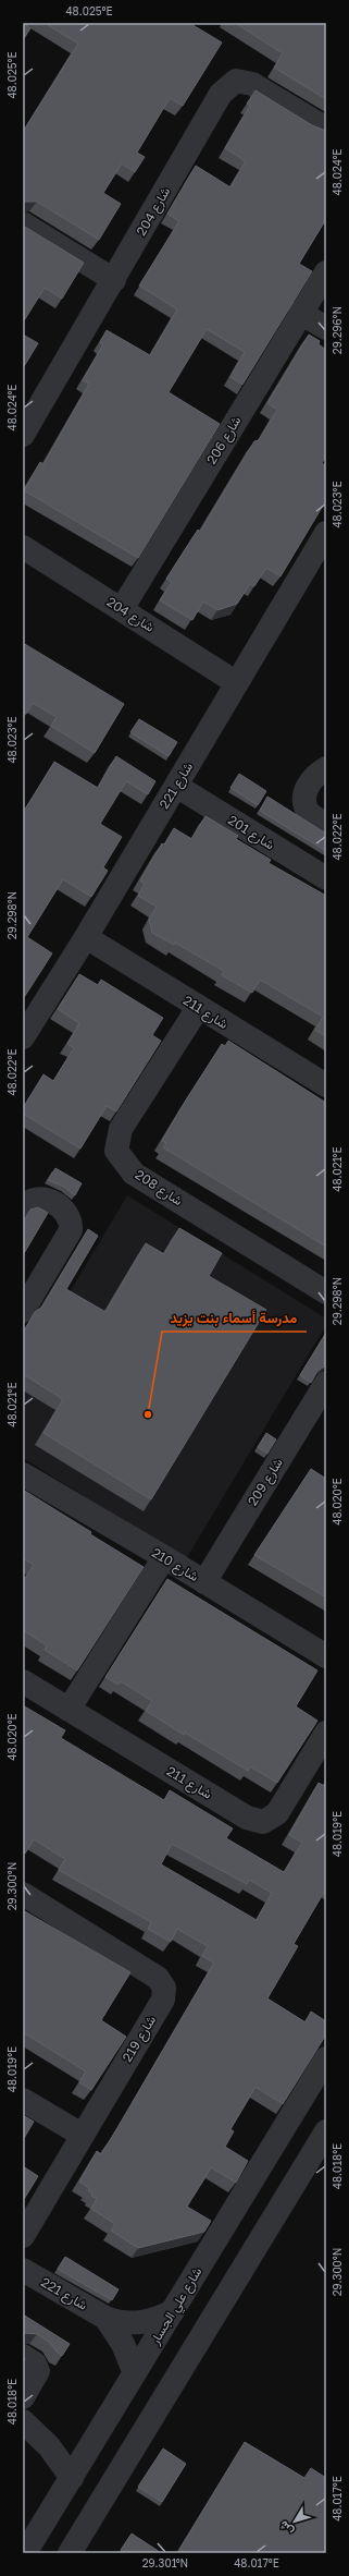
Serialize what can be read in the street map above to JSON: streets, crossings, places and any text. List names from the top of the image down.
{
  "streets": {
    "street": [
      "شارع 204",
      "شارع 206",
      "شارع 221",
      "شارع 201",
      "شارع 211",
      "شارع 208",
      "شارع 209",
      "شارع 210",
      "شارع 219",
      "شارع علي الجسار"
    ]
  },
  "crossings": [
    ["شارع 204", "شارع 206"],
    ["شارع 204", "شارع 221"],
    ["شارع 221", "شارع 201"],
    ["شارع 221", "شارع 211"],
    ["شارع 221", "شارع علي الجسار"],
    ["شارع 211", "شارع 208"],
    ["شارع 209", "شارع 210"]
  ],
  "places": ["مدرسة أسماء بنت يزيد"],
  "north": "bottom left",
  "coordinates": [
    "48.025°E",
    "48.024°E",
    "29.296°N",
    "48.023°E",
    "48.022°E",
    "29.298°N",
    "48.021°E",
    "48.020°E",
    "48.019°E",
    "29.300°N",
    "48.018°E",
    "48.017°E",
    "29.301°N"
  ]
}
